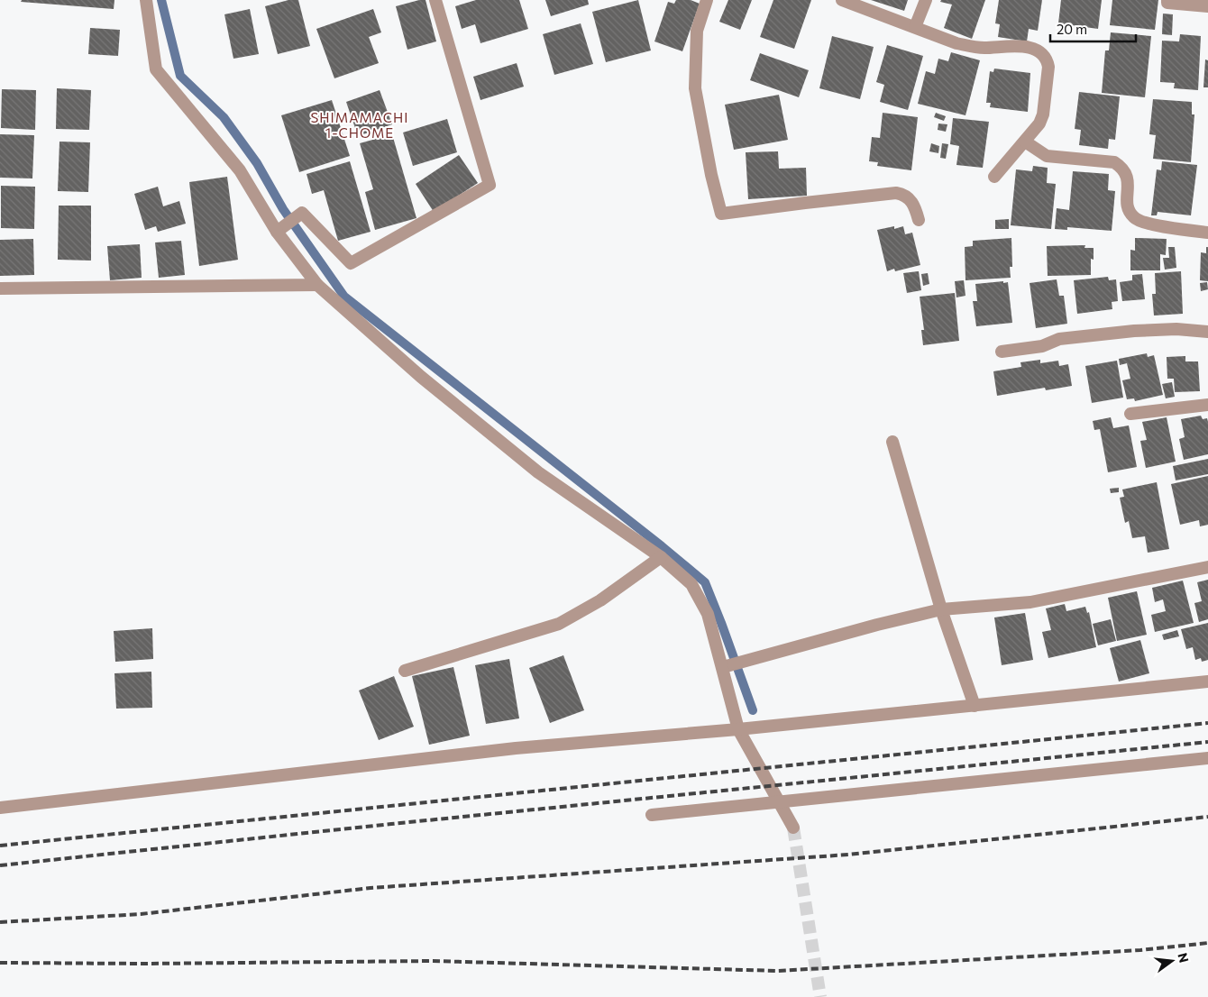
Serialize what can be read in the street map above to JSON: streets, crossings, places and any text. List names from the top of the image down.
{
  "districts": ["SHIMAMACHI 1-CHOME"],
  "scale_bar": "20 m",
  "north": "right"
}
